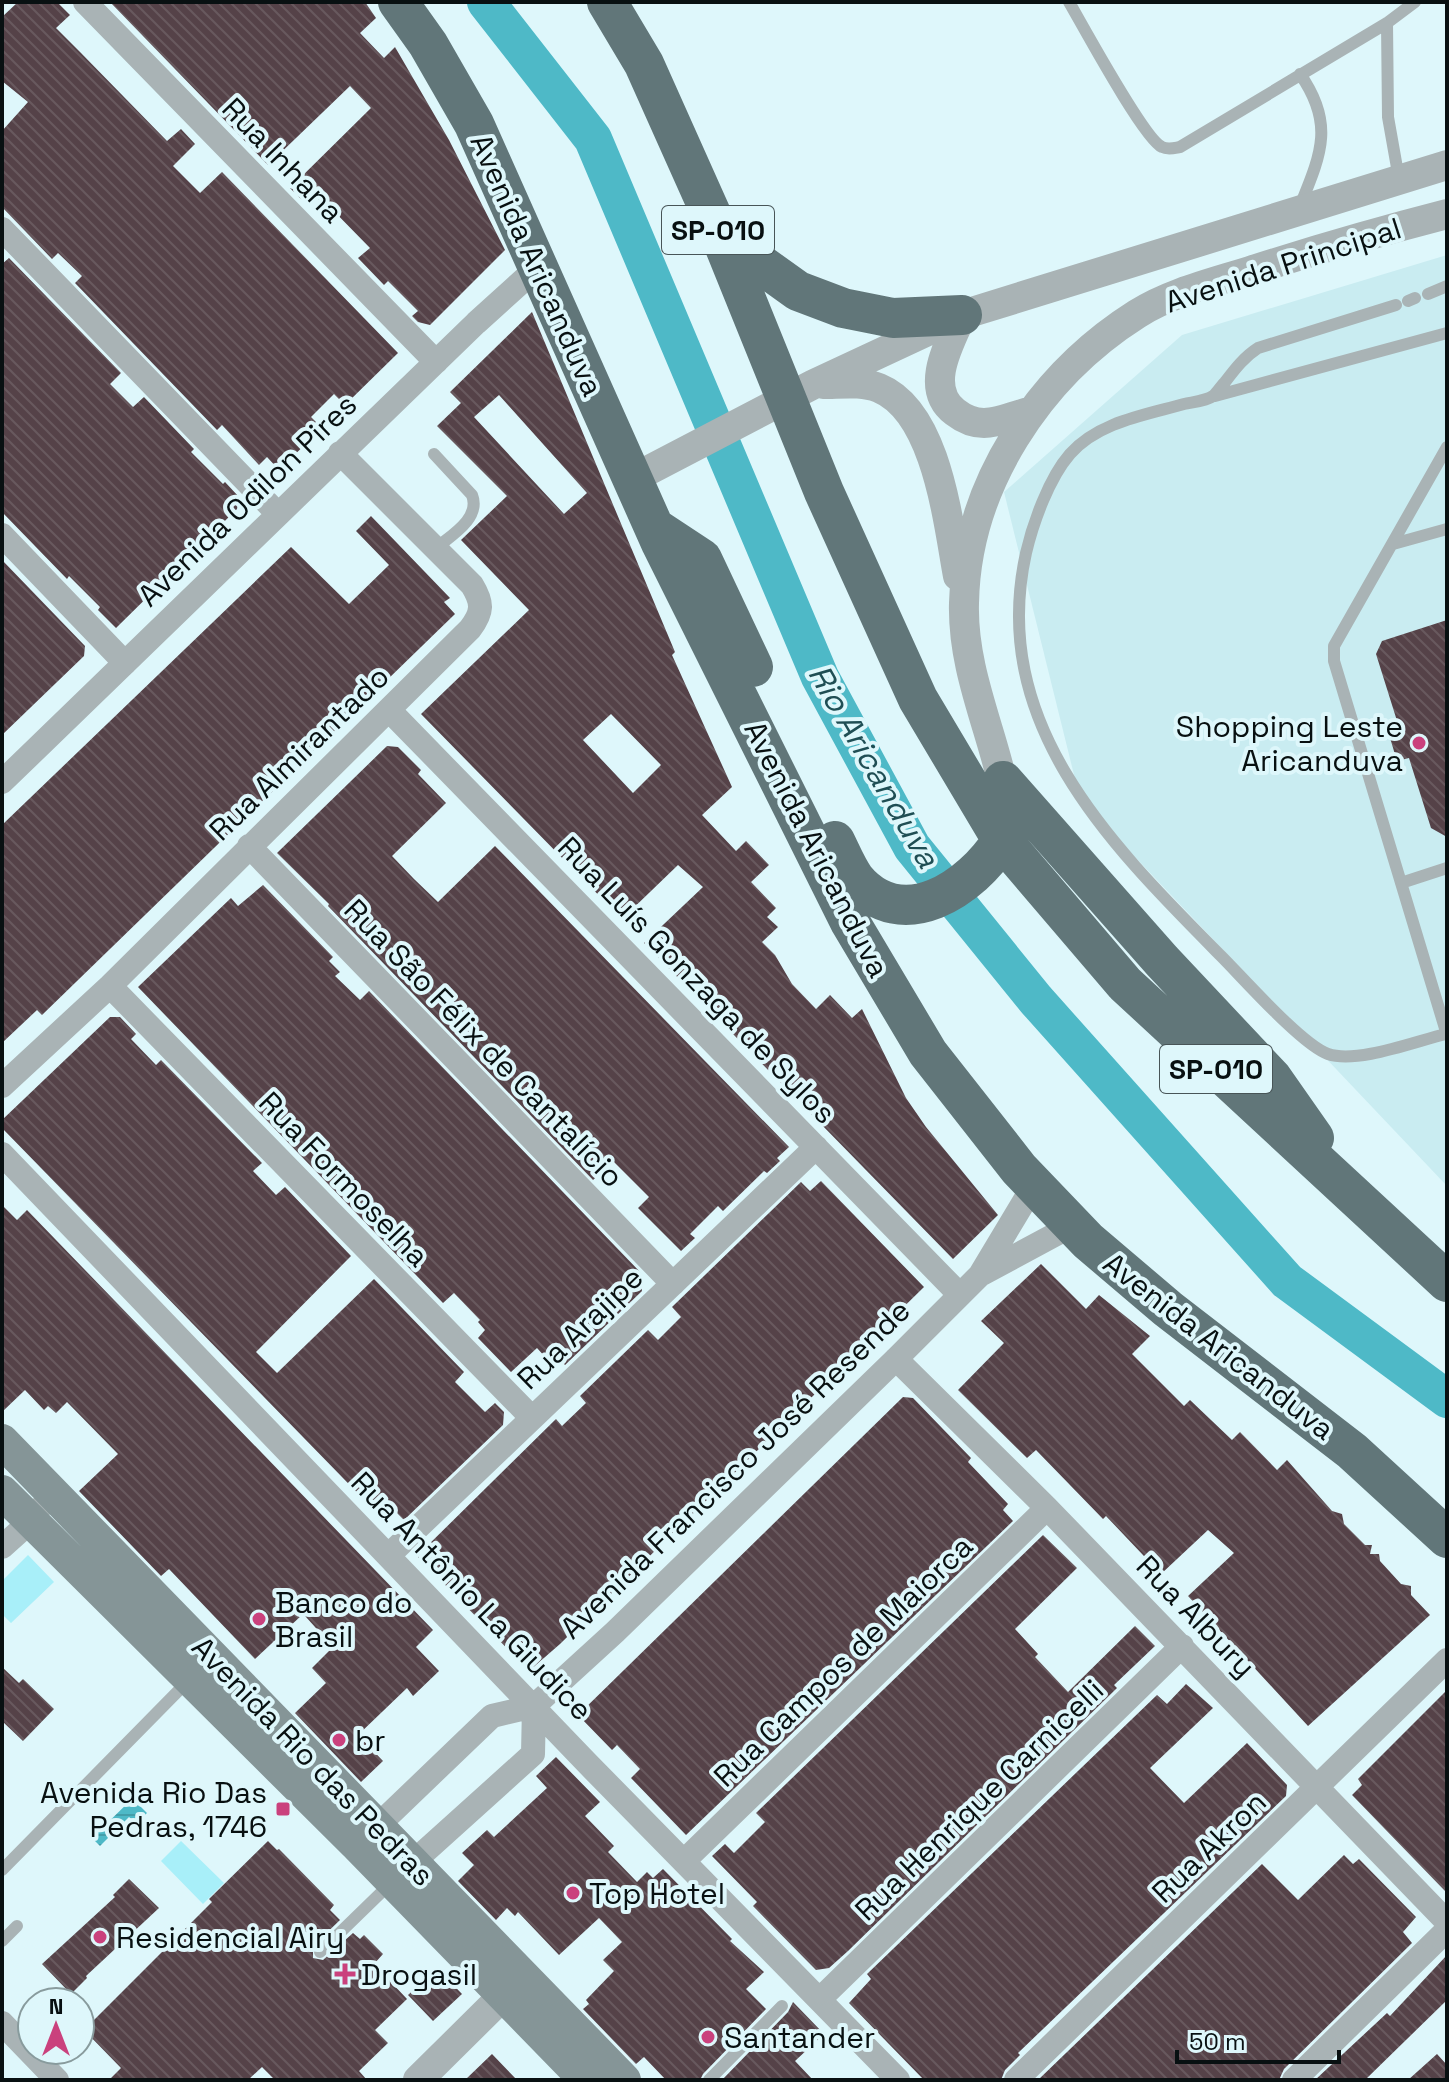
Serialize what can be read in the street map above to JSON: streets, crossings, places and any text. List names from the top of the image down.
{
  "streets": {
    "highway": ["SP-010", "Avenida Aricanduva"],
    "main road": ["Avenida Rio das Pedras"],
    "street": [
      "Rua Inhana",
      "Avenida Principal",
      "Avenida Odilon Pires",
      "Rua Almirantado",
      "Rua Luís Gonzaga de Sylos",
      "Rua São Félix de Cantalício",
      "Rua Formoselha",
      "Rua Arajipe",
      "Avenida Francisco José Resende",
      "Rua Antônio La Giudice",
      "Rua Albury",
      "Rua Campos de Maiorca",
      "Rua Henrique Carnicelli",
      "Rua Akron"
    ]
  },
  "crossings": [
    ["Rua Inhana", "Avenida Odilon Pires"],
    ["SP-010", "Avenida Principal"],
    ["Avenida Aricanduva", "Avenida Principal"],
    ["Avenida Aricanduva", "Avenida Odilon Pires"],
    ["Avenida Aricanduva", "Avenida Francisco José Resende"],
    ["Avenida Odilon Pires", "Rua Almirantado"],
    ["Rua Almirantado", "Rua Luís Gonzaga de Sylos"],
    ["Rua Almirantado", "Rua São Félix de Cantalício"],
    ["Rua Almirantado", "Rua Formoselha"],
    ["Rua Luís Gonzaga de Sylos", "Rua Arajipe"],
    ["Rua Luís Gonzaga de Sylos", "Avenida Francisco José Resende"],
    ["Rua São Félix de Cantalício", "Rua Arajipe"],
    ["Rua Formoselha", "Rua Arajipe"],
    ["Rua Arajipe", "Rua Antônio La Giudice"],
    ["Avenida Francisco José Resende", "Rua Antônio La Giudice"],
    ["Avenida Francisco José Resende", "Rua Albury"],
    ["Rua Antônio La Giudice", "Rua Campos de Maiorca"],
    ["Rua Antônio La Giudice", "Rua Henrique Carnicelli"],
    ["Rua Albury", "Rua Campos de Maiorca"],
    ["Rua Albury", "Rua Henrique Carnicelli"],
    ["Rua Albury", "Rua Akron"]
  ],
  "water": ["Rio Aricanduva"],
  "places": {
    "other": [
      "Shopping Leste Aricanduva",
      "Banco do Brasil",
      "br",
      "Top Hotel",
      "Residencial Airy",
      "Santander"
    ],
    "transit": ["Avenida Rio Das Pedras, 1746"],
    "health": ["Drogasil"]
  },
  "scale_bar": "50 m",
  "north": "top"
}
